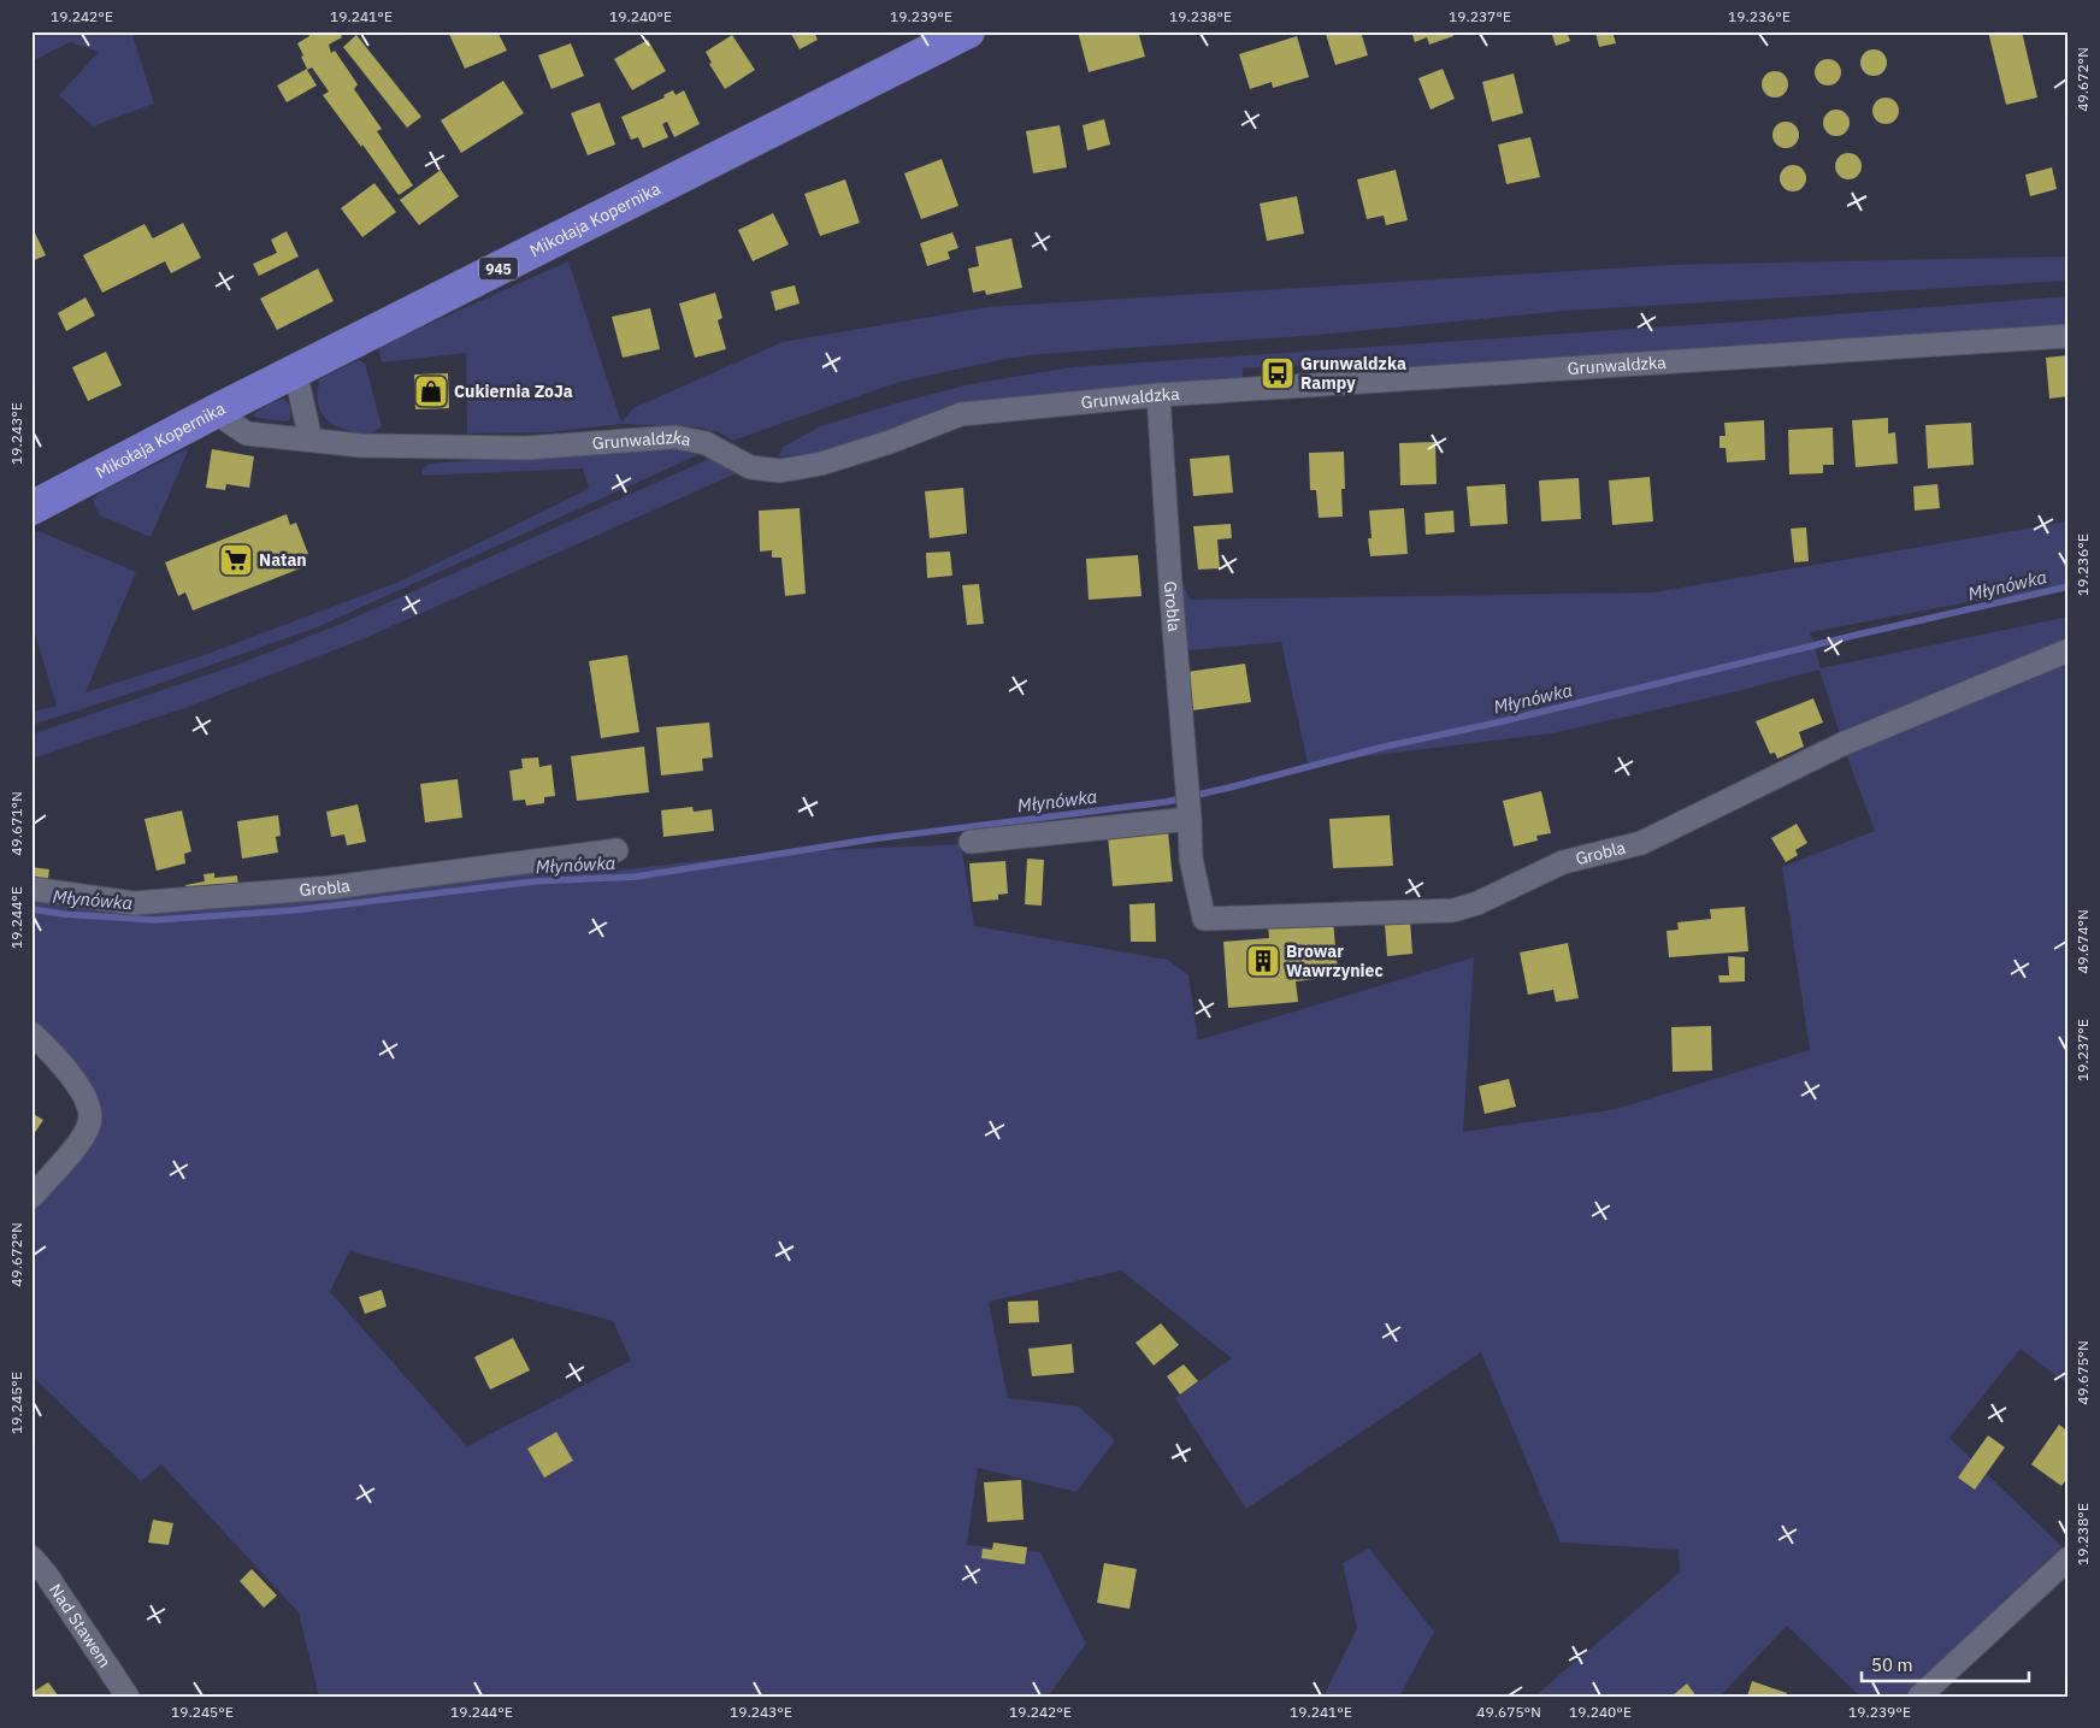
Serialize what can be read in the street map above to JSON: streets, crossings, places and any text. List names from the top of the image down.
{
  "streets": {
    "main road": ["Mikołaja Kopernika", "945"],
    "street": ["Grunwaldzka", "Grobla", "Nad Stawem"]
  },
  "crossings": [
    ["Mikołaja Kopernika", "Grunwaldzka"],
    ["Grunwaldzka", "Grobla"]
  ],
  "water": ["Młynówka"],
  "places": {
    "bus stop": ["Grunwaldzka Rampy"],
    "shop": ["Cukiernia ZoJa"],
    "supermarket": ["Natan"],
    "building": ["Browar Wawrzyniec"]
  },
  "scale_bar": "50 m",
  "coordinates": [
    "19.242°E",
    "19.241°E",
    "19.240°E",
    "19.239°E",
    "19.238°E",
    "19.237°E",
    "19.236°E",
    "49.672°N",
    "19.243°E",
    "49.671°N",
    "19.244°E",
    "49.674°N",
    "49.675°N",
    "19.245°E"
  ]
}
